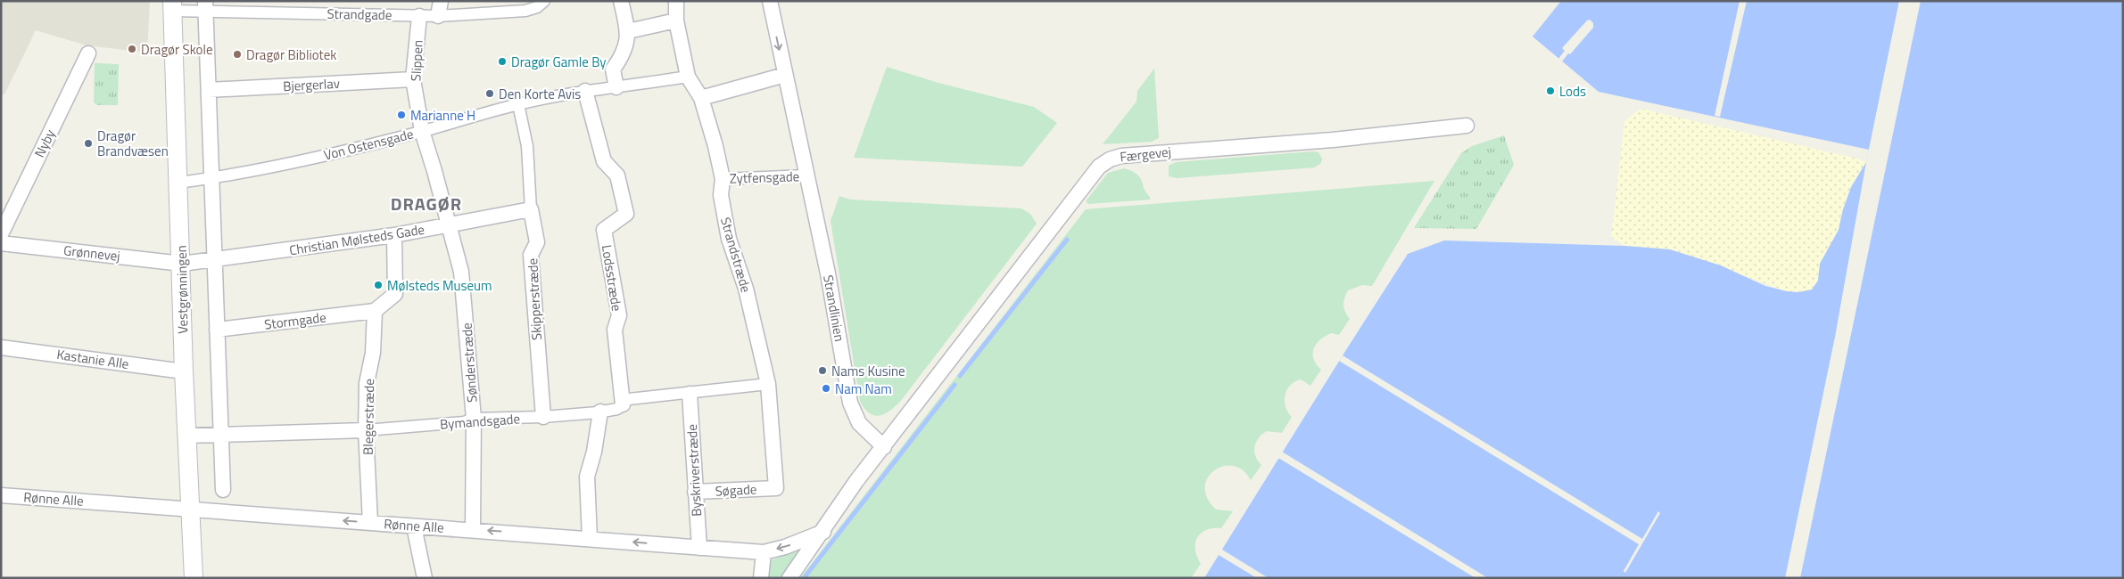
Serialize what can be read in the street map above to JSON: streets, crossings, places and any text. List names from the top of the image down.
{
  "streets": {
    "street": [
      "Strandgade",
      "Slippen",
      "Bjergerlav",
      "Nyby",
      "Von Ostensgade",
      "Færgevej",
      "Zytfensgade",
      "Christian Mølsteds Gade",
      "Grønnevej",
      "Strandstræde",
      "Lodsstræde",
      "Vestgrønningen",
      "Skipperstræde",
      "Strandlinien",
      "Stormgade",
      "Kastanie Alle",
      "Sønderstræde",
      "Blegerstræde",
      "Bymandsgade",
      "Byskriverstræde",
      "Søgade",
      "Rønne Alle"
    ]
  },
  "crossings": [
    ["Strandgade", "Slippen"],
    ["Strandgade", "Vestgrønningen"],
    ["Slippen", "Bjergerlav"],
    ["Slippen", "Von Ostensgade"],
    ["Slippen", "Christian Mølsteds Gade"],
    ["Slippen", "Sønderstræde"],
    ["Von Ostensgade", "Strandstræde"],
    ["Von Ostensgade", "Lodsstræde"],
    ["Von Ostensgade", "Vestgrønningen"],
    ["Von Ostensgade", "Skipperstræde"],
    ["Færgevej", "Strandlinien"],
    ["Zytfensgade", "Strandstræde"],
    ["Zytfensgade", "Strandlinien"],
    ["Christian Mølsteds Gade", "Grønnevej"],
    ["Christian Mølsteds Gade", "Vestgrønningen"],
    ["Christian Mølsteds Gade", "Skipperstræde"],
    ["Christian Mølsteds Gade", "Sønderstræde"],
    ["Grønnevej", "Vestgrønningen"],
    ["Strandstræde", "Bymandsgade"],
    ["Strandstræde", "Søgade"],
    ["Lodsstræde", "Bymandsgade"],
    ["Vestgrønningen", "Kastanie Alle"],
    ["Vestgrønningen", "Bymandsgade"],
    ["Vestgrønningen", "Rønne Alle"],
    ["Skipperstræde", "Bymandsgade"],
    ["Stormgade", "Blegerstræde"],
    ["Sønderstræde", "Bymandsgade"],
    ["Sønderstræde", "Rønne Alle"],
    ["Blegerstræde", "Bymandsgade"],
    ["Blegerstræde", "Rønne Alle"],
    ["Bymandsgade", "Byskriverstræde"],
    ["Byskriverstræde", "Søgade"],
    ["Byskriverstræde", "Rønne Alle"]
  ],
  "one_way": ["Rønne Alle"],
  "districts": ["DRAGØR"],
  "places": [
    "Dragør Skole",
    "Dragør Bibliotek",
    "Dragør Gamle By",
    "Lods",
    "Den Korte Avis",
    "Marianne H",
    "Dragør Brandvæsen",
    "Mølsteds Museum",
    "Nams Kusine",
    "Nam Nam"
  ]
}
